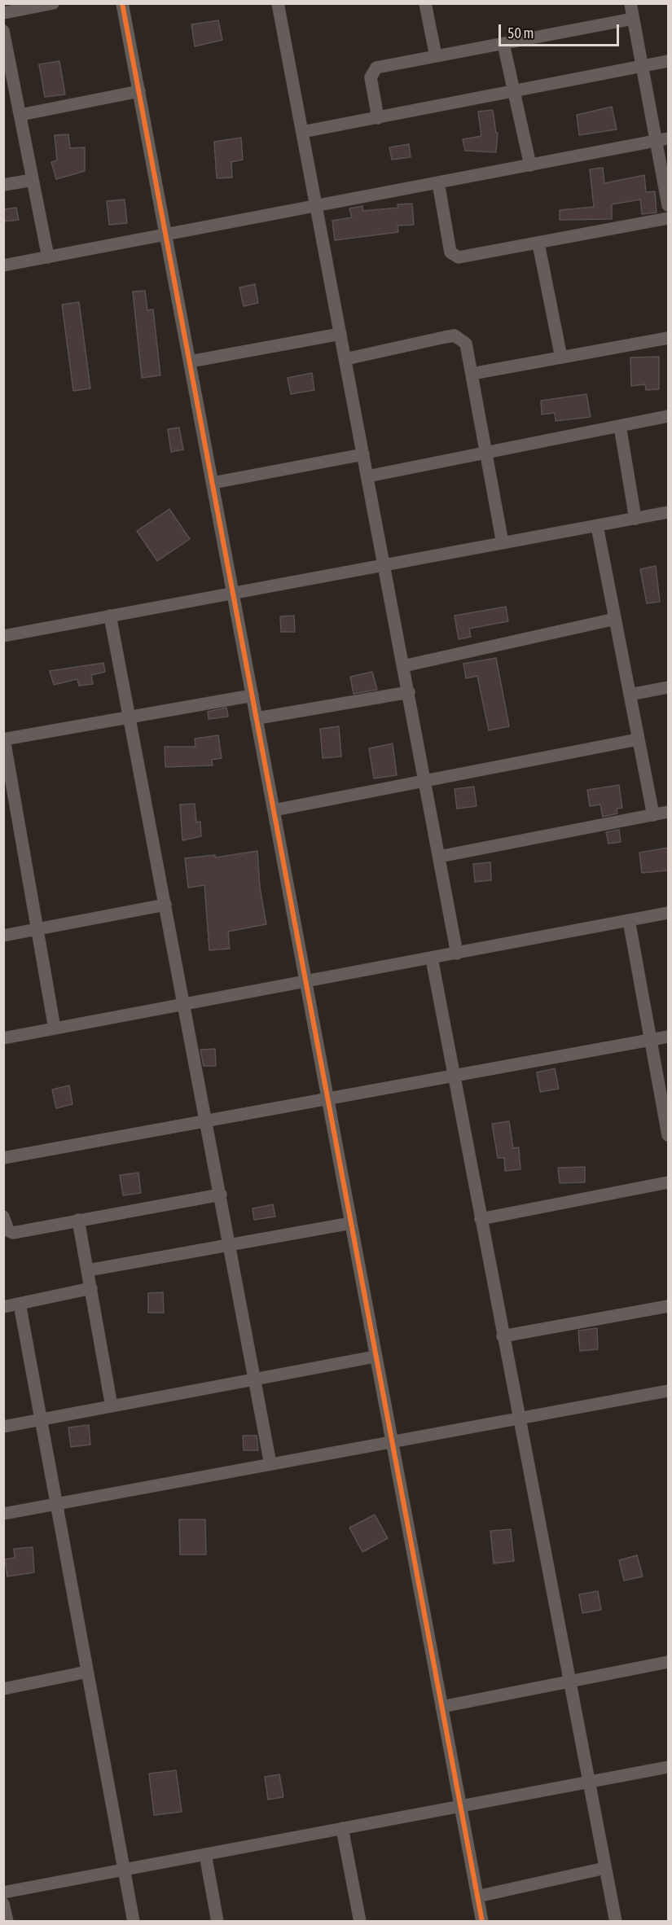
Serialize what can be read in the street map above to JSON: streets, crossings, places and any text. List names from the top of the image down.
{
  "scale_bar": "50 m"
}
